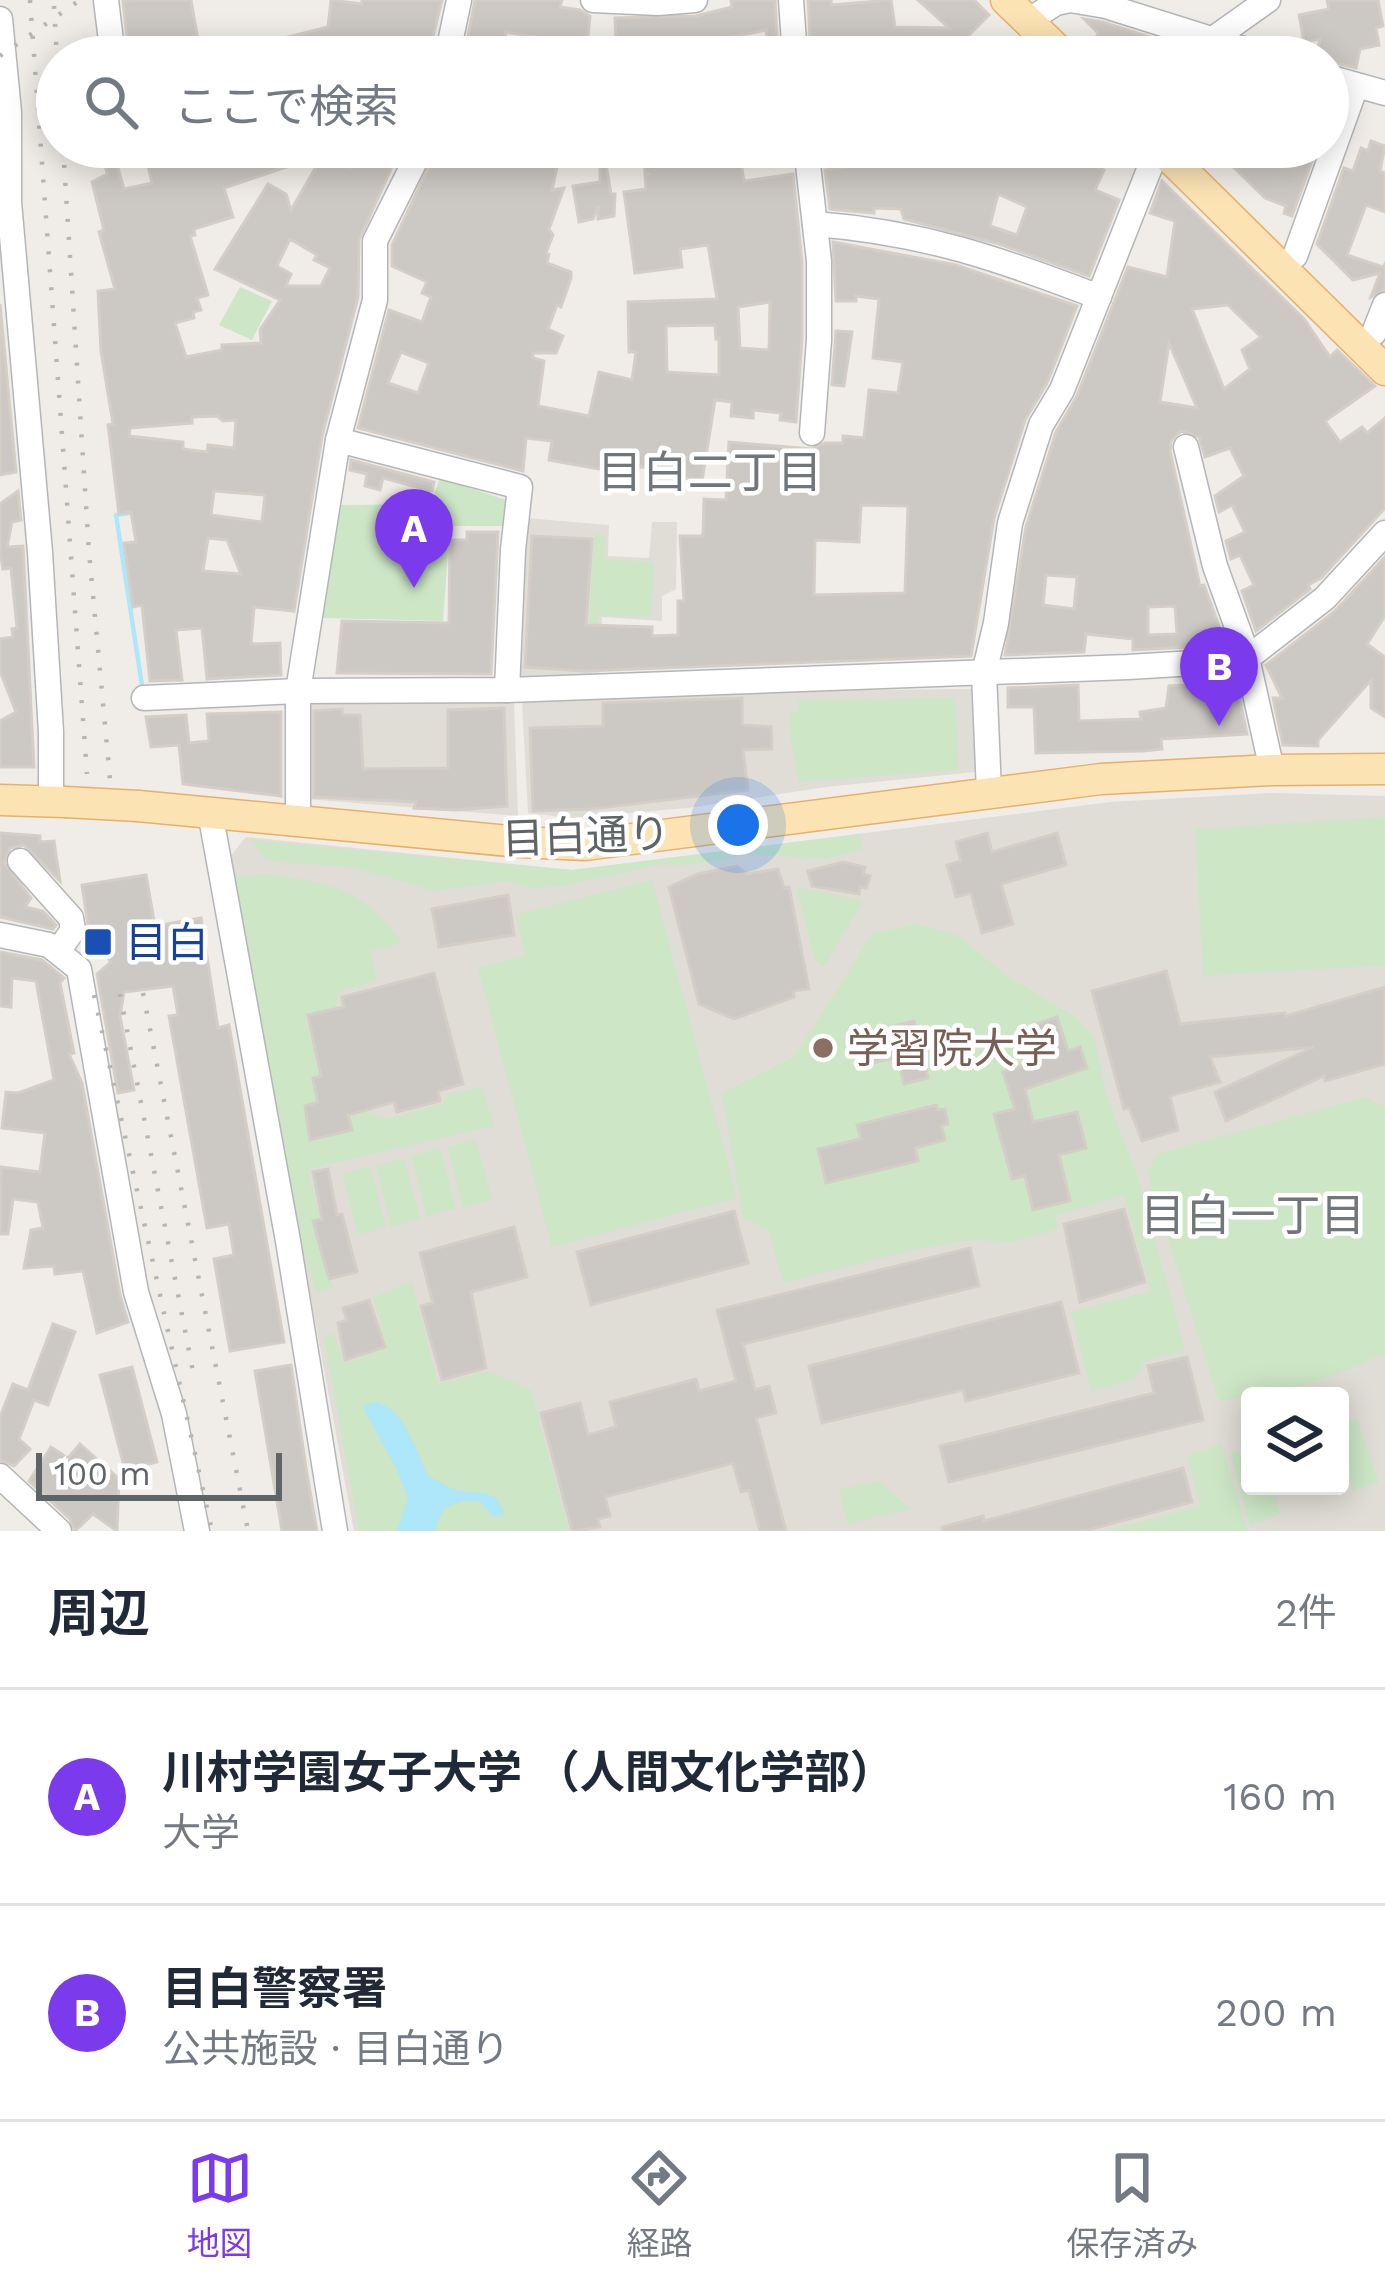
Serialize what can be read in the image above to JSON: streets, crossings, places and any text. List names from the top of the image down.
{
  "streets": {
    "main road": ["目白通り"]
  },
  "districts": ["目白二丁目", "目白一丁目"],
  "places": {
    "transit": ["目白"],
    "other": ["学習院大学"]
  },
  "scale_bar": "100 m",
  "page": {
    "search": "ここで検索",
    "pins": ["A", "B"],
    "scale": "100 m",
    "heading": ["周辺", "2件"],
    "list": [
      {
        "mark": "A",
        "name": "川村学園女子大学 （人間文化学部）",
        "note": "大学",
        "value": "160 m"
      },
      {
        "mark": "B",
        "name": "目白警察署",
        "note": "公共施設 · 目白通り",
        "value": "200 m"
      }
    ],
    "nav": ["地図", "経路", "保存済み"]
  }
}
